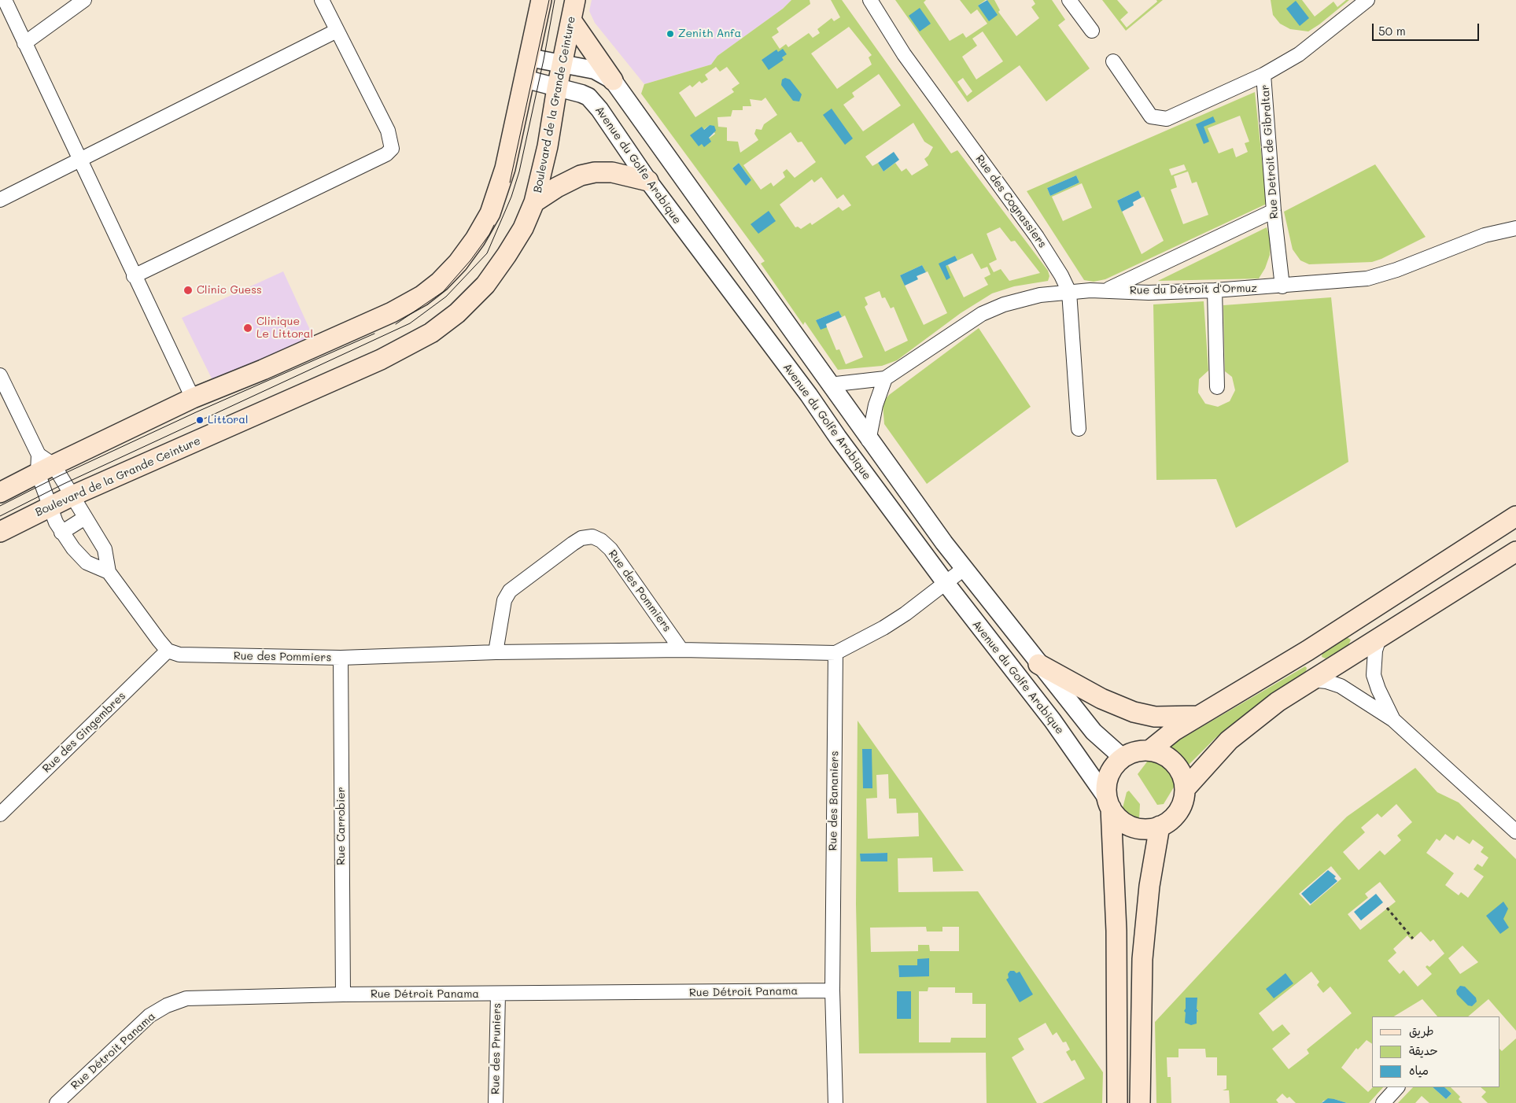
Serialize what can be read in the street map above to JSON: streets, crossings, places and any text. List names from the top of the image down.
{
  "streets": {
    "main road": ["Boulevard de la Grande Ceinture"],
    "street": [
      "Rue Detroit de Gibraltar",
      "Avenue du Golfe Arabique",
      "Rue des Cognassiers",
      "Rue du Détroit d'Ormuz",
      "Rue des Pommiers",
      "Rue des Gingembres",
      "Rue des Bananiers",
      "Rue Carrobier",
      "Rue Détroit Panama",
      "Rue des Pruniers"
    ]
  },
  "crossings": [
    ["Boulevard de la Grande Ceinture", "Avenue du Golfe Arabique"],
    ["Rue Detroit de Gibraltar", "Rue du Détroit d'Ormuz"],
    ["Rue des Cognassiers", "Rue du Détroit d'Ormuz"],
    ["Rue des Pommiers", "Rue des Gingembres"],
    ["Rue des Pommiers", "Rue des Bananiers"],
    ["Rue des Pommiers", "Rue Carrobier"],
    ["Rue des Bananiers", "Rue Détroit Panama"],
    ["Rue Carrobier", "Rue Détroit Panama"],
    ["Rue Détroit Panama", "Rue des Pruniers"]
  ],
  "places": [
    "Zenith Anfa",
    "Clinic Guess",
    "Clinique Le Littoral",
    "Littoral"
  ],
  "legend": ["طريق", "حديقة", "مياه"],
  "scale_bar": "50 m"
}
